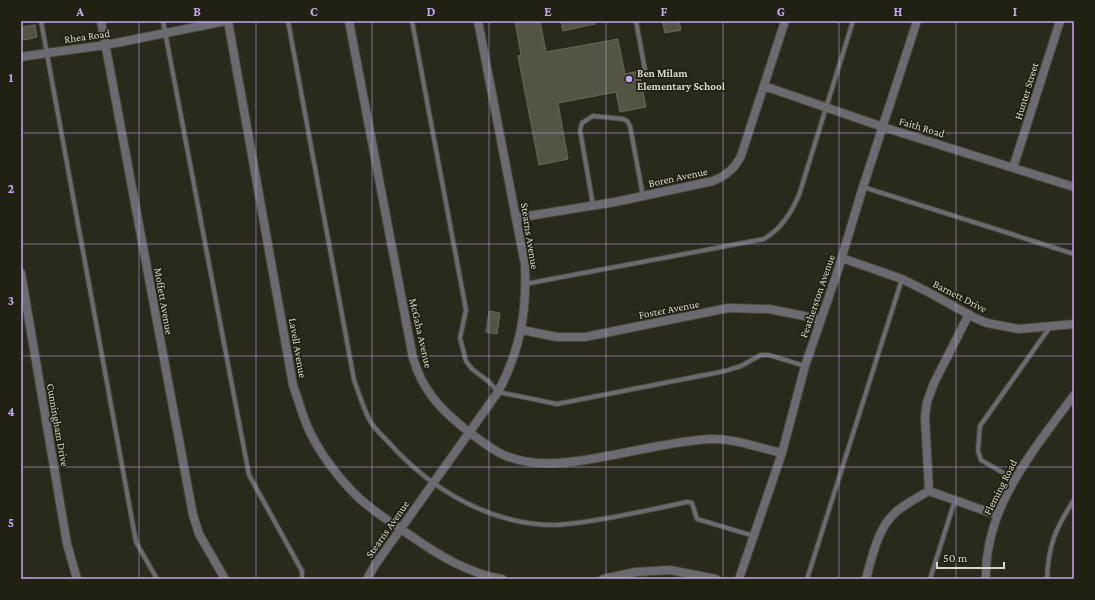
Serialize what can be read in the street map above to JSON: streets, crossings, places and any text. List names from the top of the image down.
{
  "streets": {
    "street": [
      "Rhea Road",
      "Hunter Street",
      "Faith Road",
      "Boren Avenue",
      "Stearns Avenue",
      "Featherston Avenue",
      "Barnett Drive",
      "Moffett Avenue",
      "Foster Avenue",
      "McGaha Avenue",
      "Lavell Avenue",
      "Cunningham Drive",
      "Fleming Road"
    ]
  },
  "crossings": [
    ["Rhea Road", "Moffett Avenue"],
    ["Rhea Road", "Lavell Avenue"],
    ["Hunter Street", "Faith Road"],
    ["Faith Road", "Boren Avenue"],
    ["Faith Road", "Featherston Avenue"],
    ["Boren Avenue", "Stearns Avenue"],
    ["Stearns Avenue", "Foster Avenue"],
    ["Stearns Avenue", "McGaha Avenue"],
    ["Stearns Avenue", "Lavell Avenue"],
    ["Featherston Avenue", "Barnett Drive"],
    ["Featherston Avenue", "Foster Avenue"],
    ["Featherston Avenue", "McGaha Avenue"]
  ],
  "places": ["Ben Milam Elementary School"],
  "scale_bar": "50 m",
  "grid": {
    "columns": [
      "A",
      "B",
      "C",
      "D",
      "E",
      "F",
      "G",
      "H",
      "I"
    ],
    "rows": [
      "1",
      "2",
      "3",
      "4",
      "5"
    ]
  }
}
